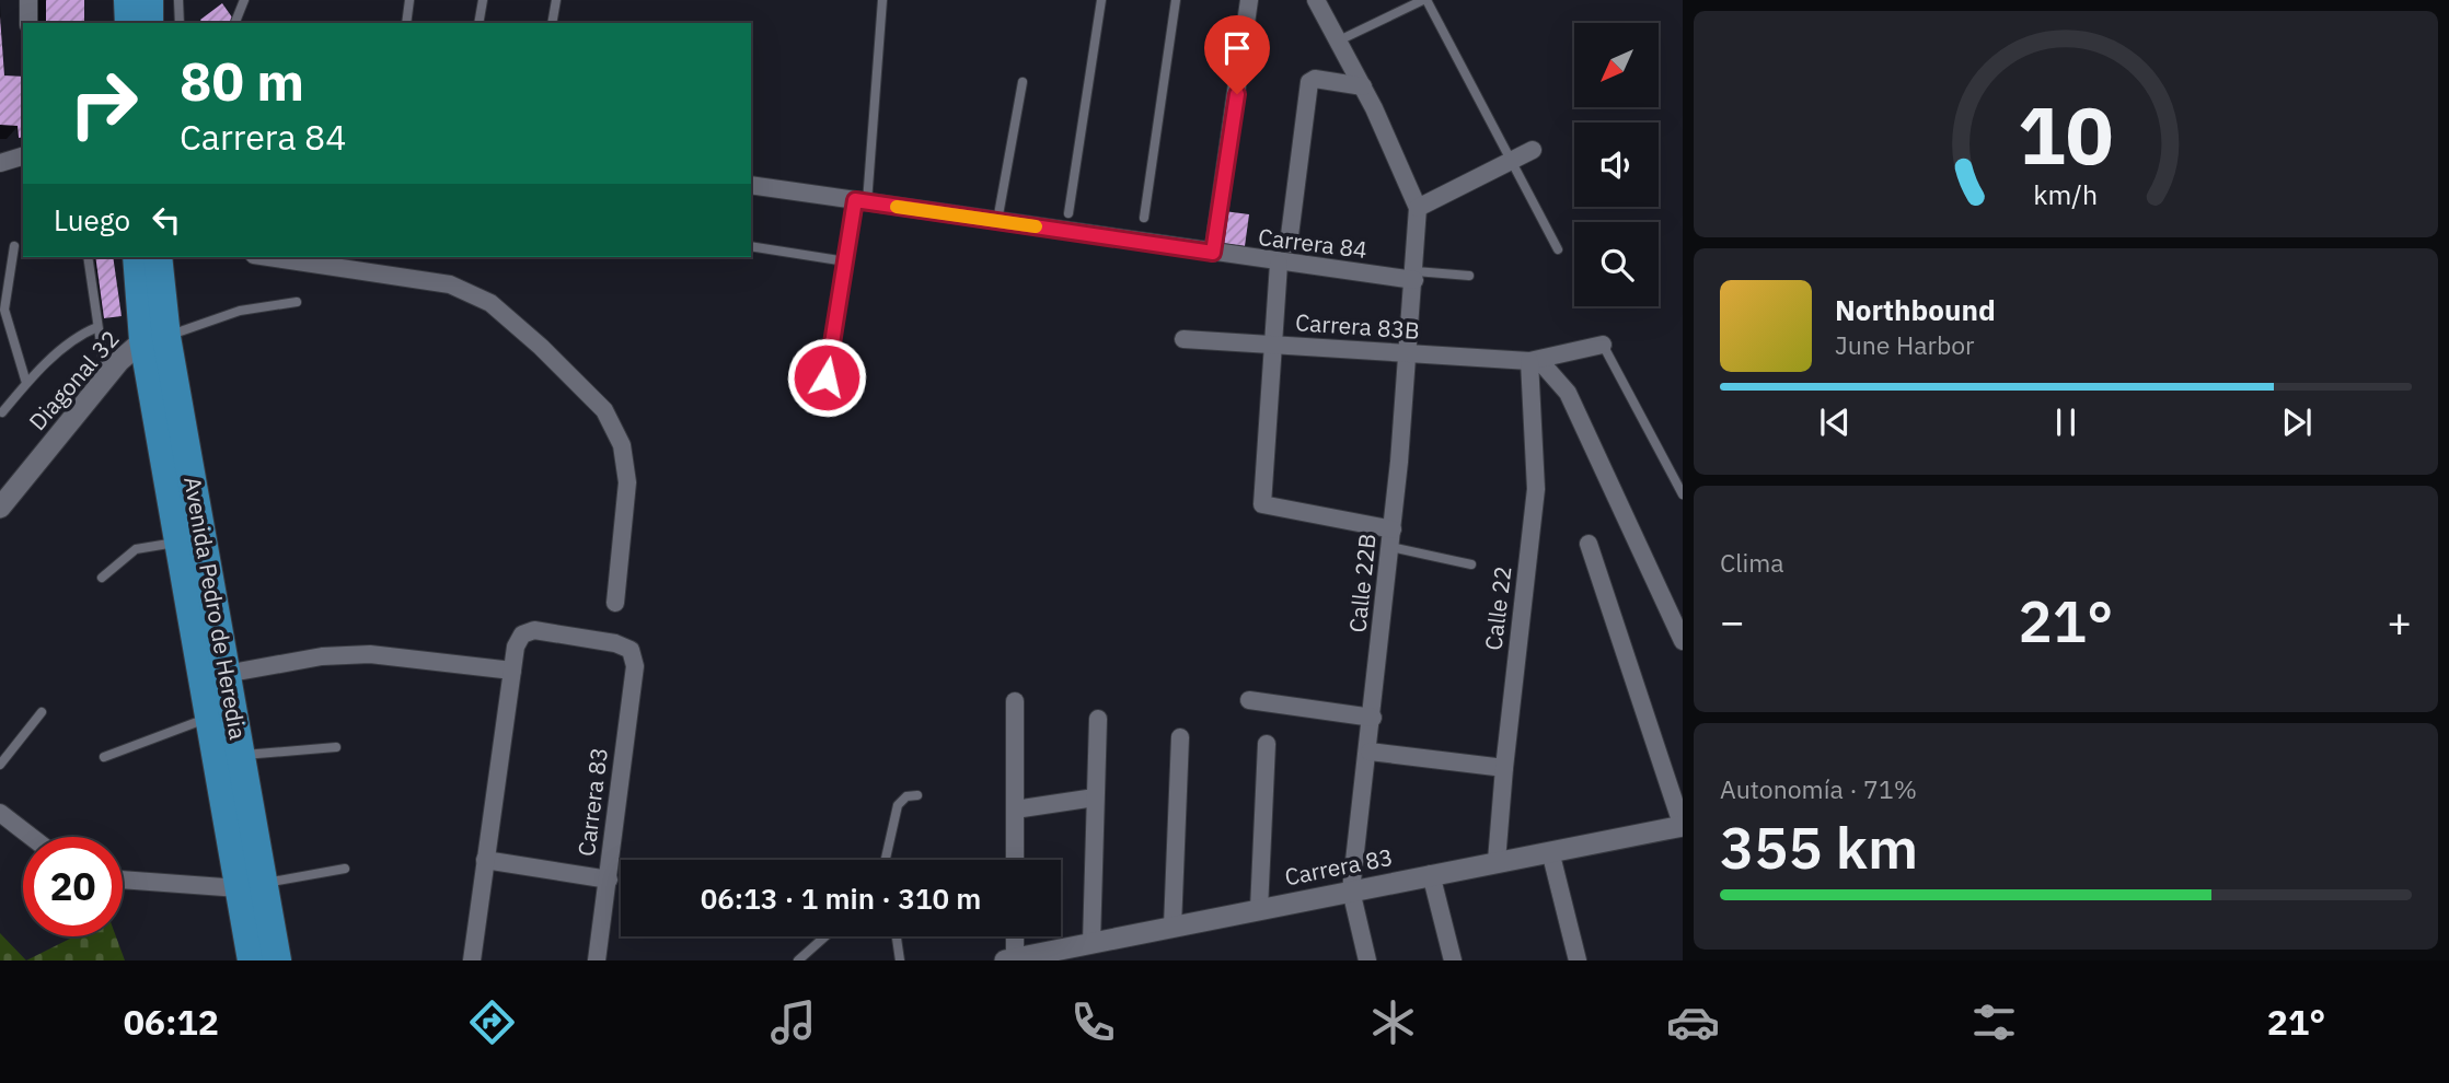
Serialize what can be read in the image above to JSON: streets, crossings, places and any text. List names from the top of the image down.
{
  "streets": {
    "highway": ["Avenida Pedro de Heredia"],
    "street": [
      "Carrera 84",
      "Carrera 83B",
      "Diagonal 32",
      "Calle 22B",
      "Calle 22",
      "Carrera 83"
    ]
  },
  "crossings": [
    ["Carrera 84", "Calle 22B"],
    ["Carrera 83B", "Calle 22B"],
    ["Carrera 83B", "Calle 22"],
    ["Diagonal 32", "Avenida Pedro de Heredia"],
    ["Calle 22B", "Carrera 83"],
    ["Calle 22", "Carrera 83"]
  ],
  "north": "bottom left",
  "page": {
    "turn": ["80 m", "Carrera 84"],
    "then": "Luego",
    "song": ["Northbound", "June Harbor"],
    "tile": [
      "Clima",
      ["Autonomía · 71%", "355 km"]
    ],
    "heat": ["−", "21°", "+"],
    "limit": "20",
    "trip": "06:13 · 1 min · 310 m",
    "tabs": ["06:12", "21°"],
    "gauge": ["10", "km/h"]
  }
}
